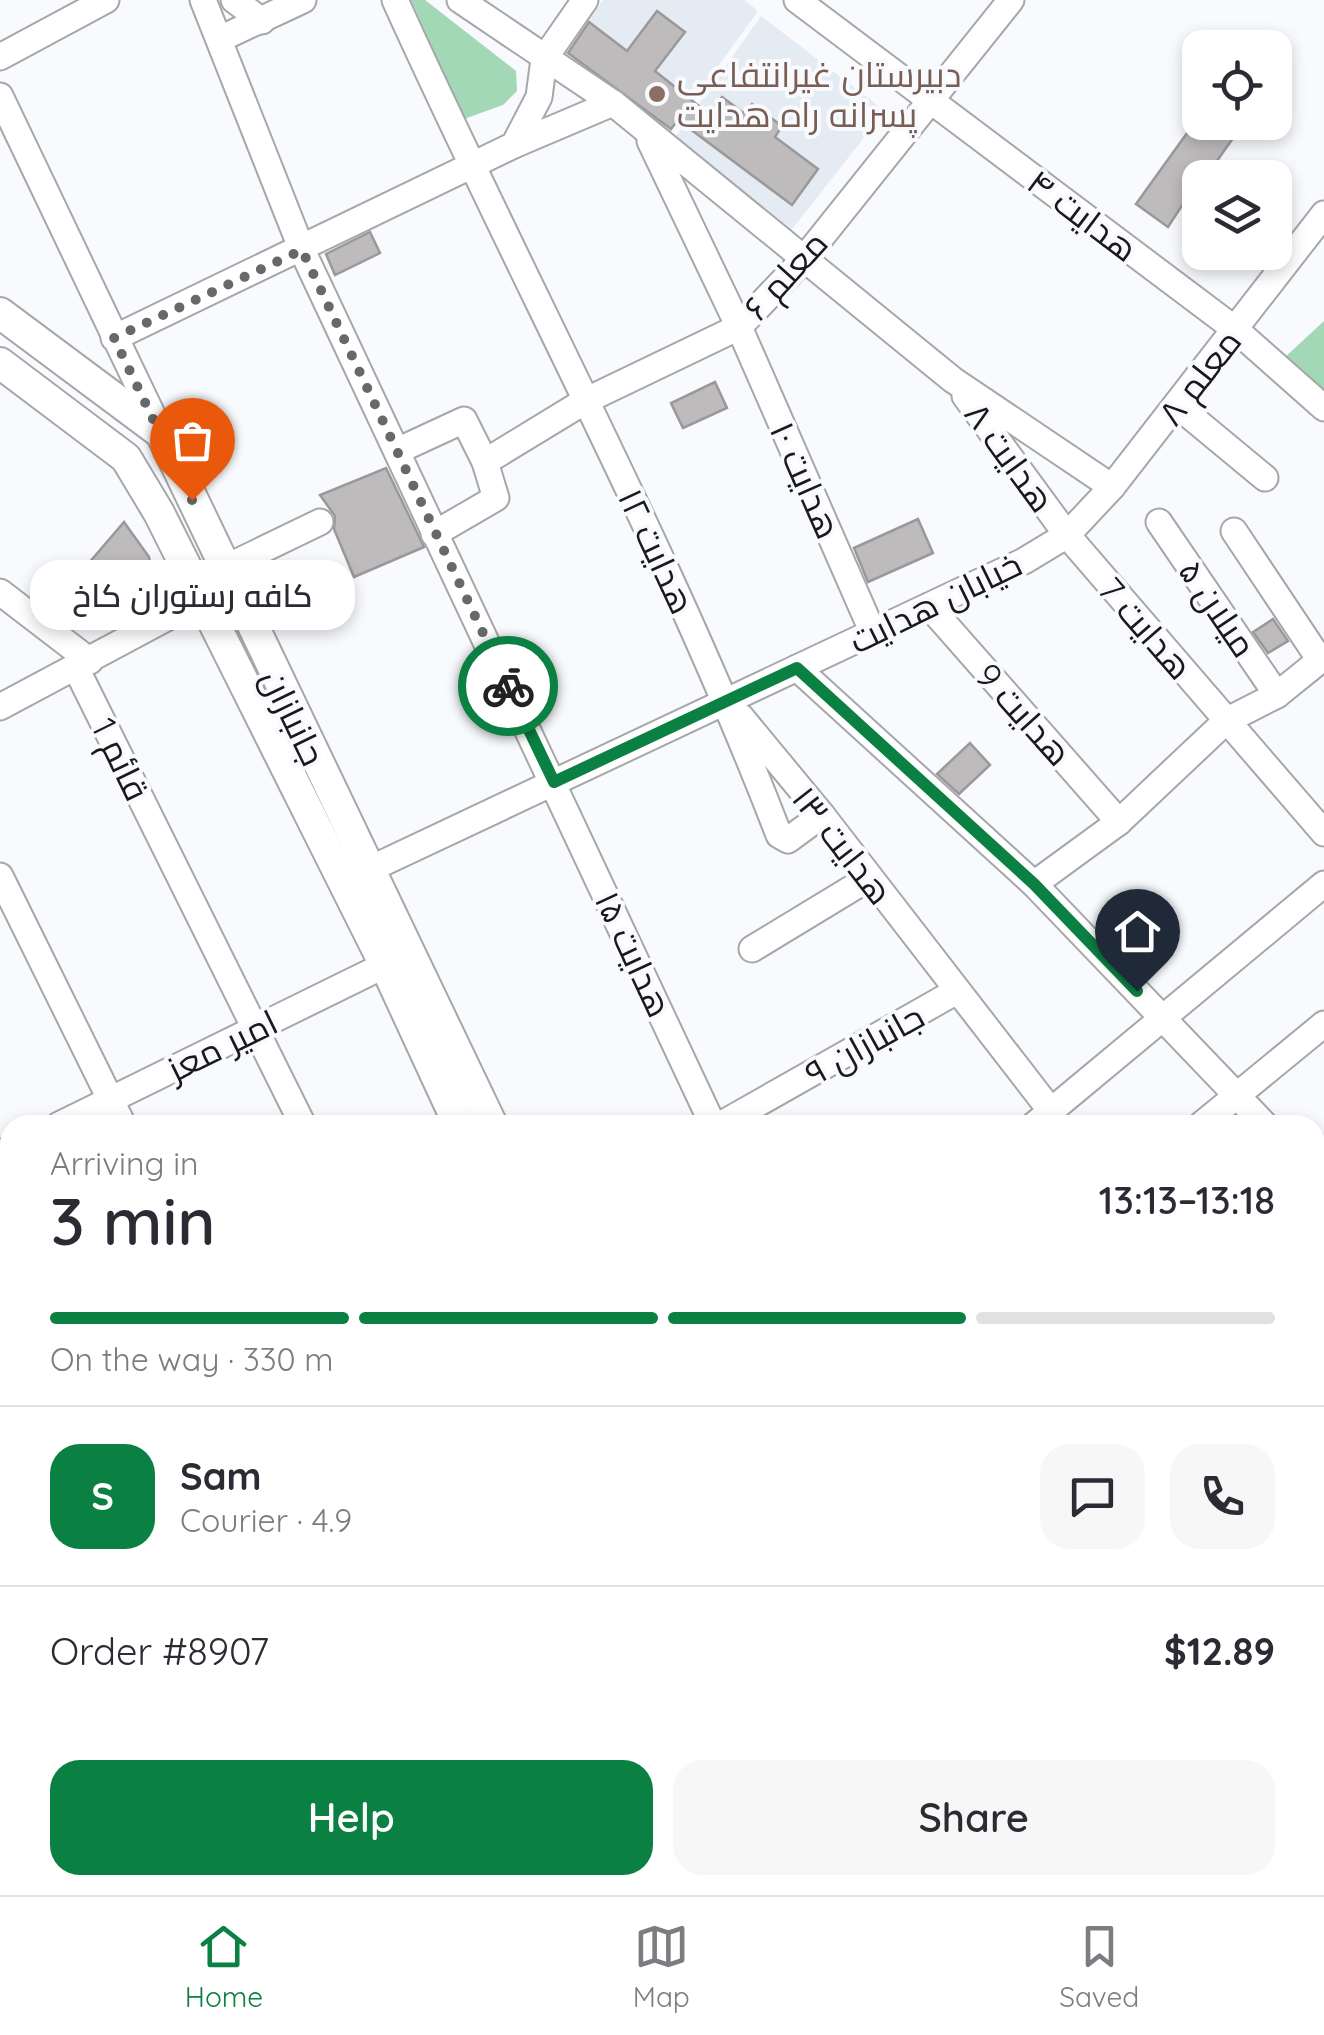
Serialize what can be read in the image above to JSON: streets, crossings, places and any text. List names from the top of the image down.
{
  "streets": {
    "main road": ["جانبازان"],
    "street": [
      "هدایت ۴",
      "معلم ۶",
      "معلم ۸",
      "هدایت ۸",
      "هدایت ۱۰",
      "هدایت ۱۲",
      "خیابان هدایت",
      "میلان ۵",
      "هدایت 7",
      "هدایت 9",
      "قائم 1",
      "هدایت ۱۳",
      "هدایت ۱۵",
      "جانبازان ۹",
      "امیر معز"
    ]
  },
  "crossings": [
    ["هدایت ۴", "معلم ۶"],
    ["هدایت ۴", "معلم ۸"],
    ["معلم ۶", "هدایت ۱۰"],
    ["معلم ۶", "هدایت ۱۲"],
    ["معلم ۸", "هدایت ۸"],
    ["معلم ۸", "خیابان هدایت"],
    ["معلم ۸", "هدایت 7"],
    ["هدایت ۸", "خیابان هدایت"],
    ["هدایت ۸", "هدایت 7"],
    ["هدایت ۱۰", "خیابان هدایت"],
    ["هدایت ۱۲", "خیابان هدایت"],
    ["هدایت ۱۲", "هدایت ۱۳"],
    ["خیابان هدایت", "هدایت 7"],
    ["خیابان هدایت", "هدایت 9"],
    ["خیابان هدایت", "جانبازان"],
    ["خیابان هدایت", "هدایت ۱۳"],
    ["خیابان هدایت", "هدایت ۱۵"],
    ["جانبازان", "امیر معز"],
    ["قائم 1", "امیر معز"],
    ["هدایت ۱۳", "جانبازان ۹"]
  ],
  "places": ["دبیرستان غیرانتفاعی پسرانه راه هدایت", "کافه رستوران کاخ"],
  "page": {
    "bubble": "کافه رستوران کاخ",
    "heading": ["3 min", "Arriving in", "13:13–13:18"],
    "panel": [
      "Sam",
      "Courier · 4.9",
      "Order #8907",
      "$12.89"
    ],
    "bar": "On the way · 330 m",
    "round": "S",
    "buttons": ["Help", "Share"],
    "tabs": ["Home", "Map", "Saved"]
  }
}
